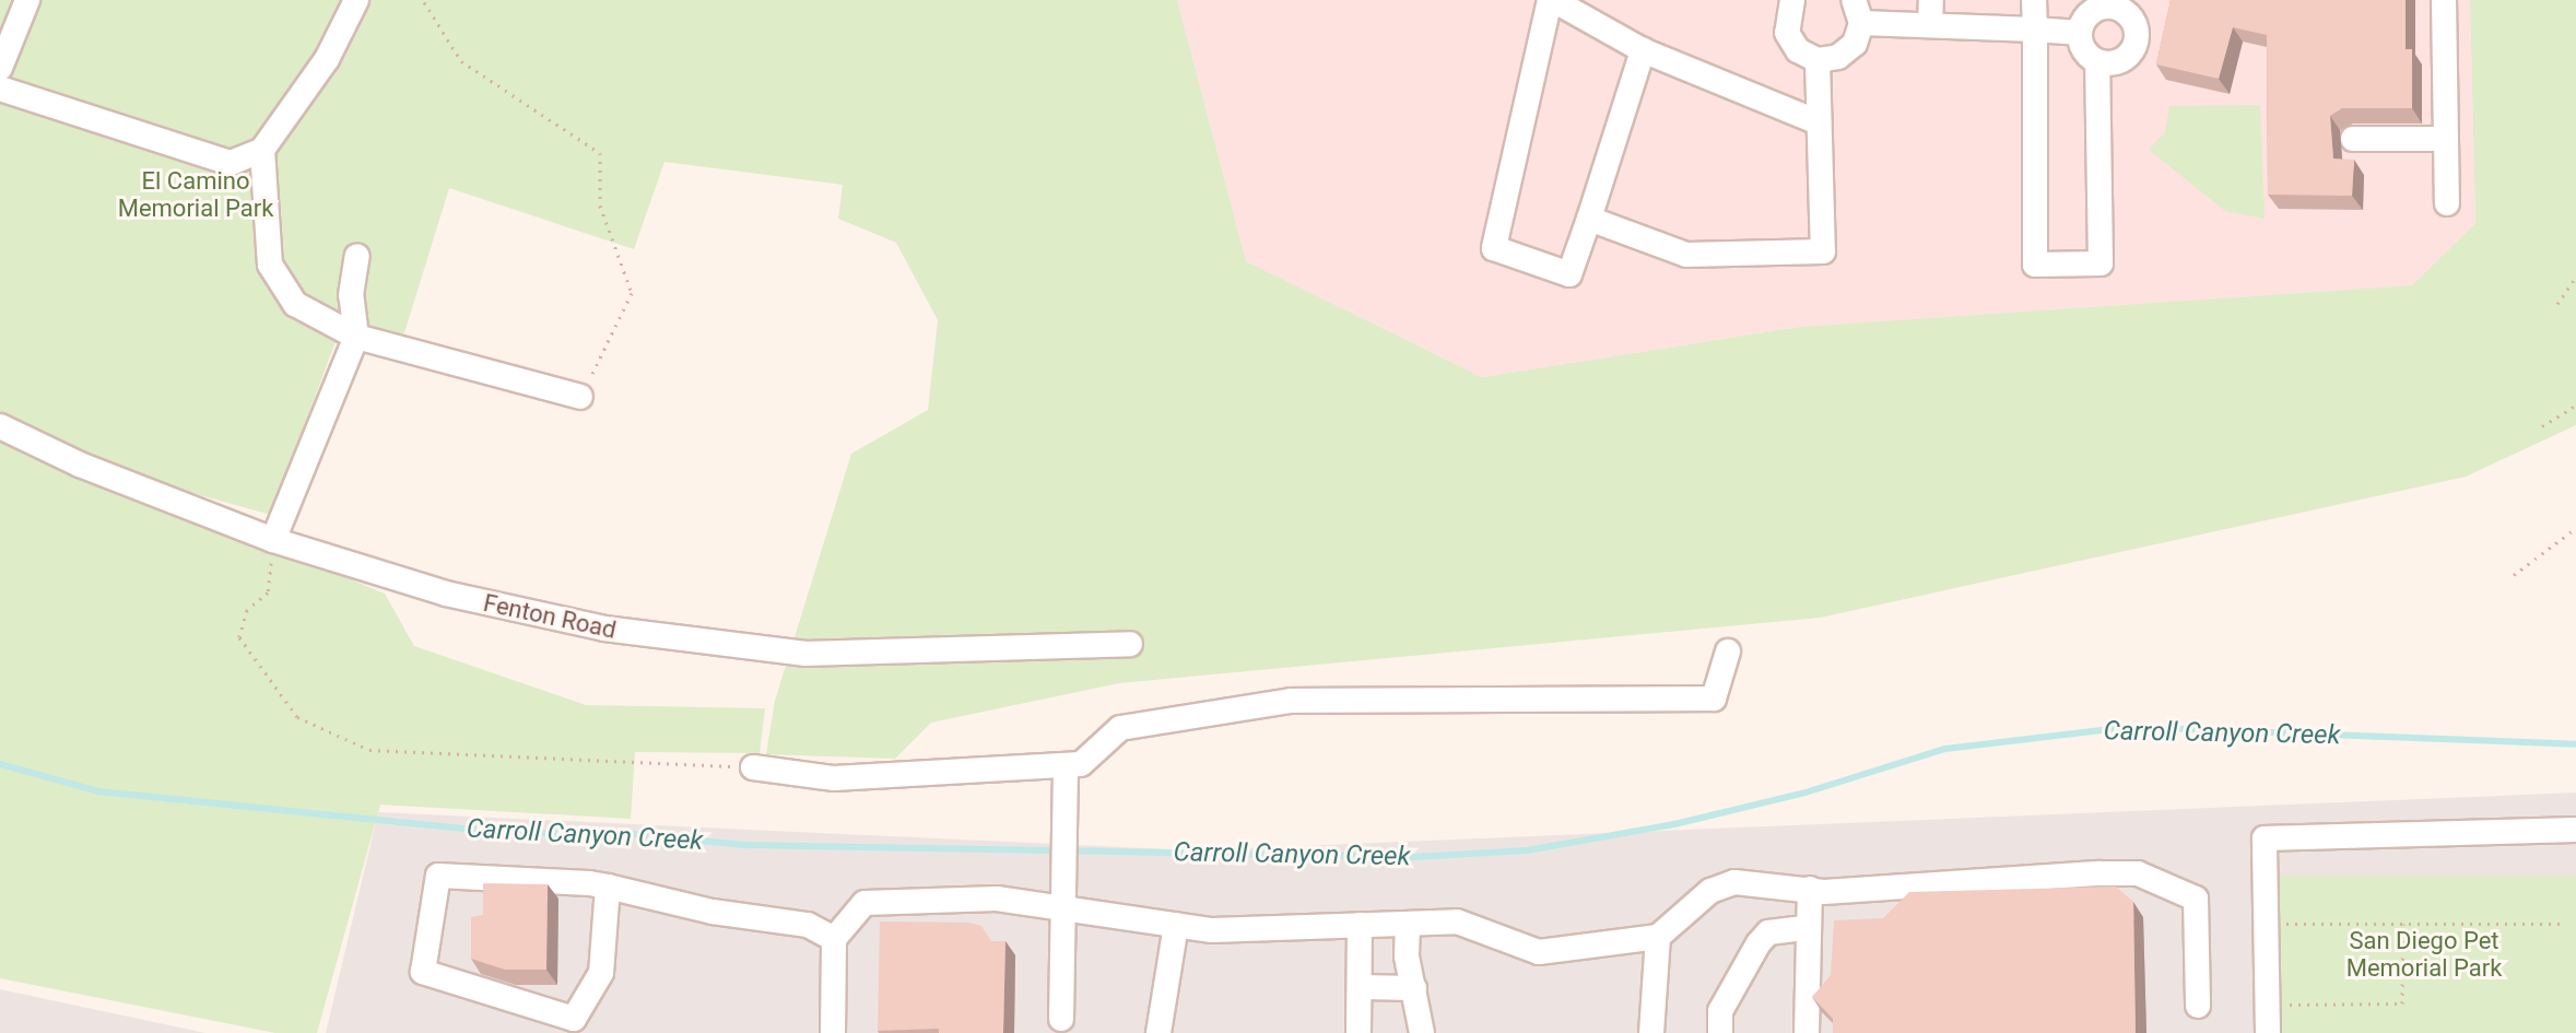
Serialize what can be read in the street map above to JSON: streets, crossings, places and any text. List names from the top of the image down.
{
  "streets": {
    "street": ["Fenton Road"]
  },
  "water": ["Carroll Canyon Creek"],
  "parks": ["El Camino Memorial Park", "San Diego Pet Memorial Park"]
}
